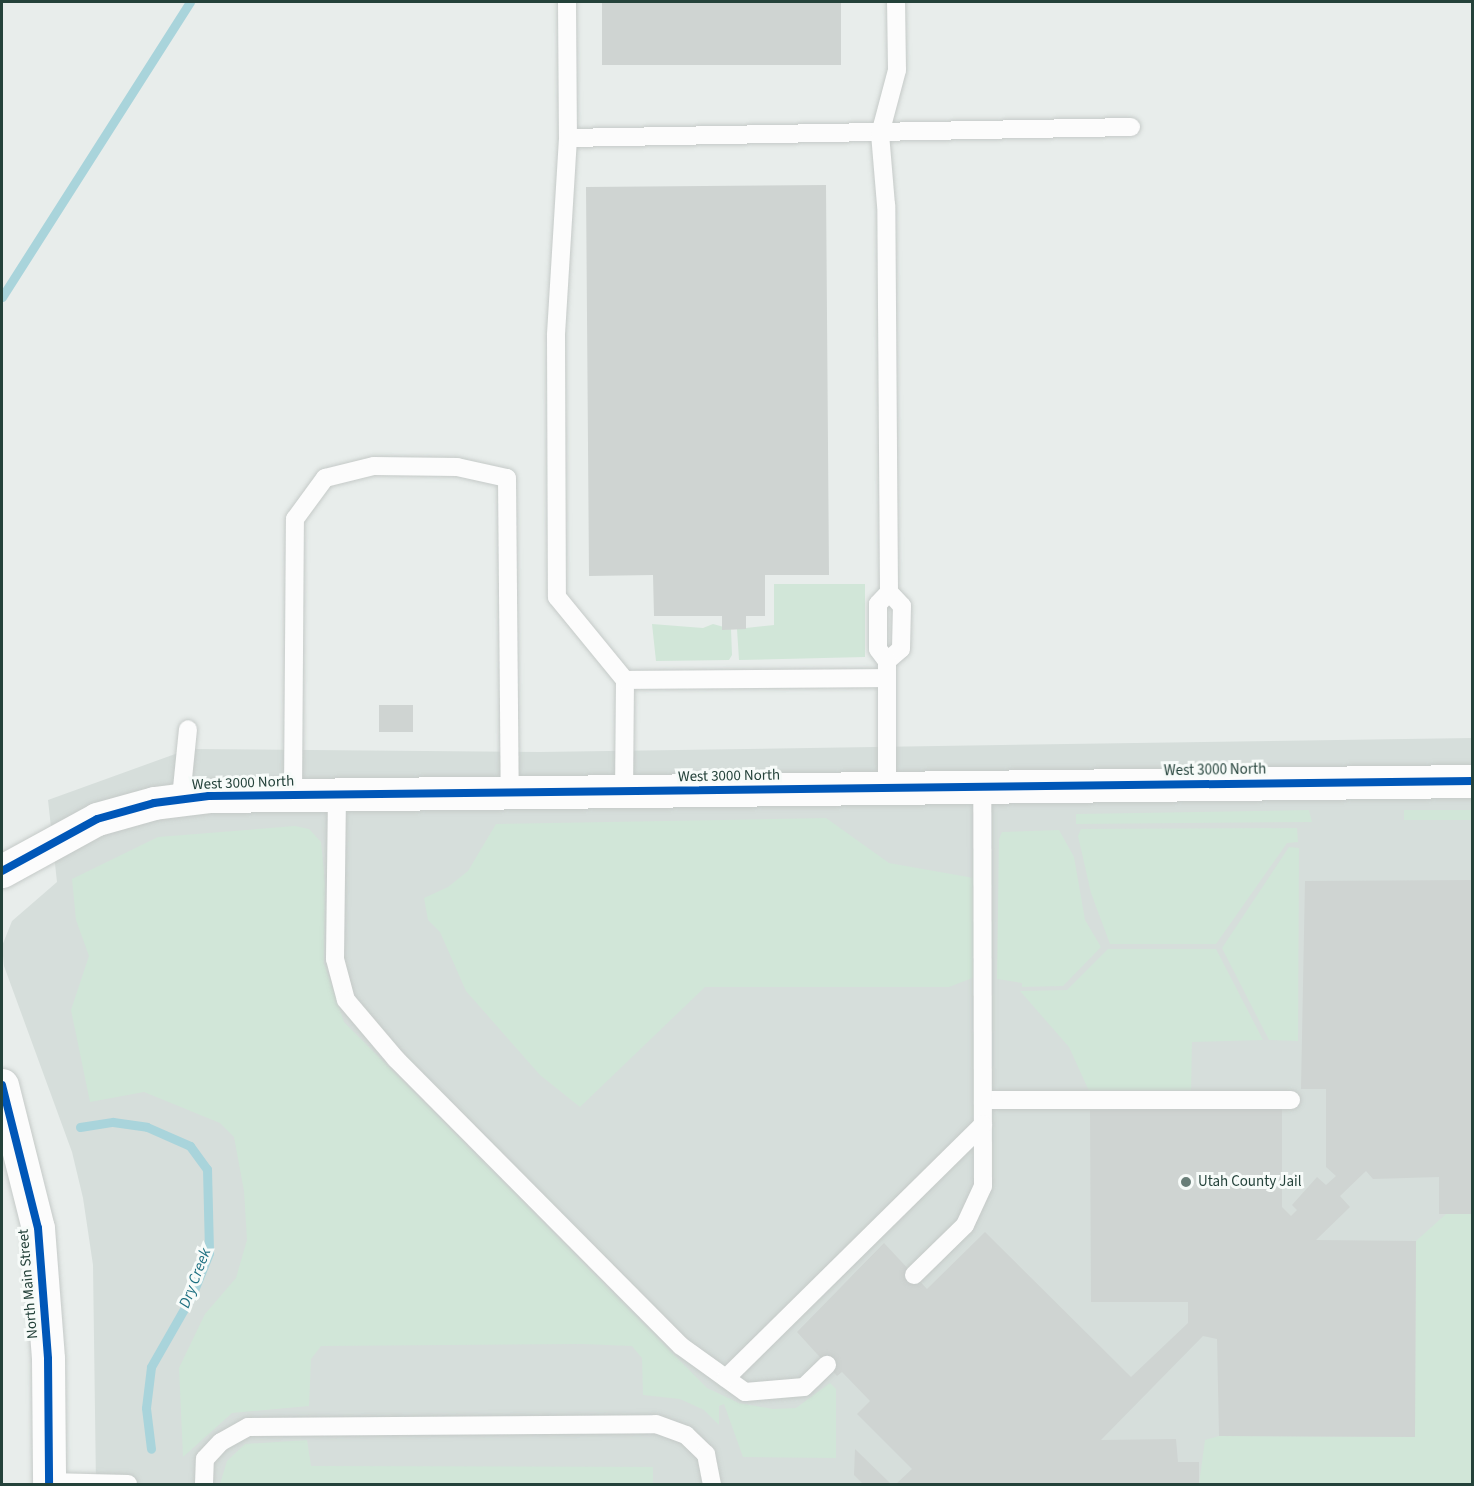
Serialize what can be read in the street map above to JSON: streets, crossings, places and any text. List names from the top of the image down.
{
  "streets": {
    "street": ["West 3000 North", "North Main Street"]
  },
  "water": ["Dry Creek"],
  "places": ["Utah County Jail"]
}
